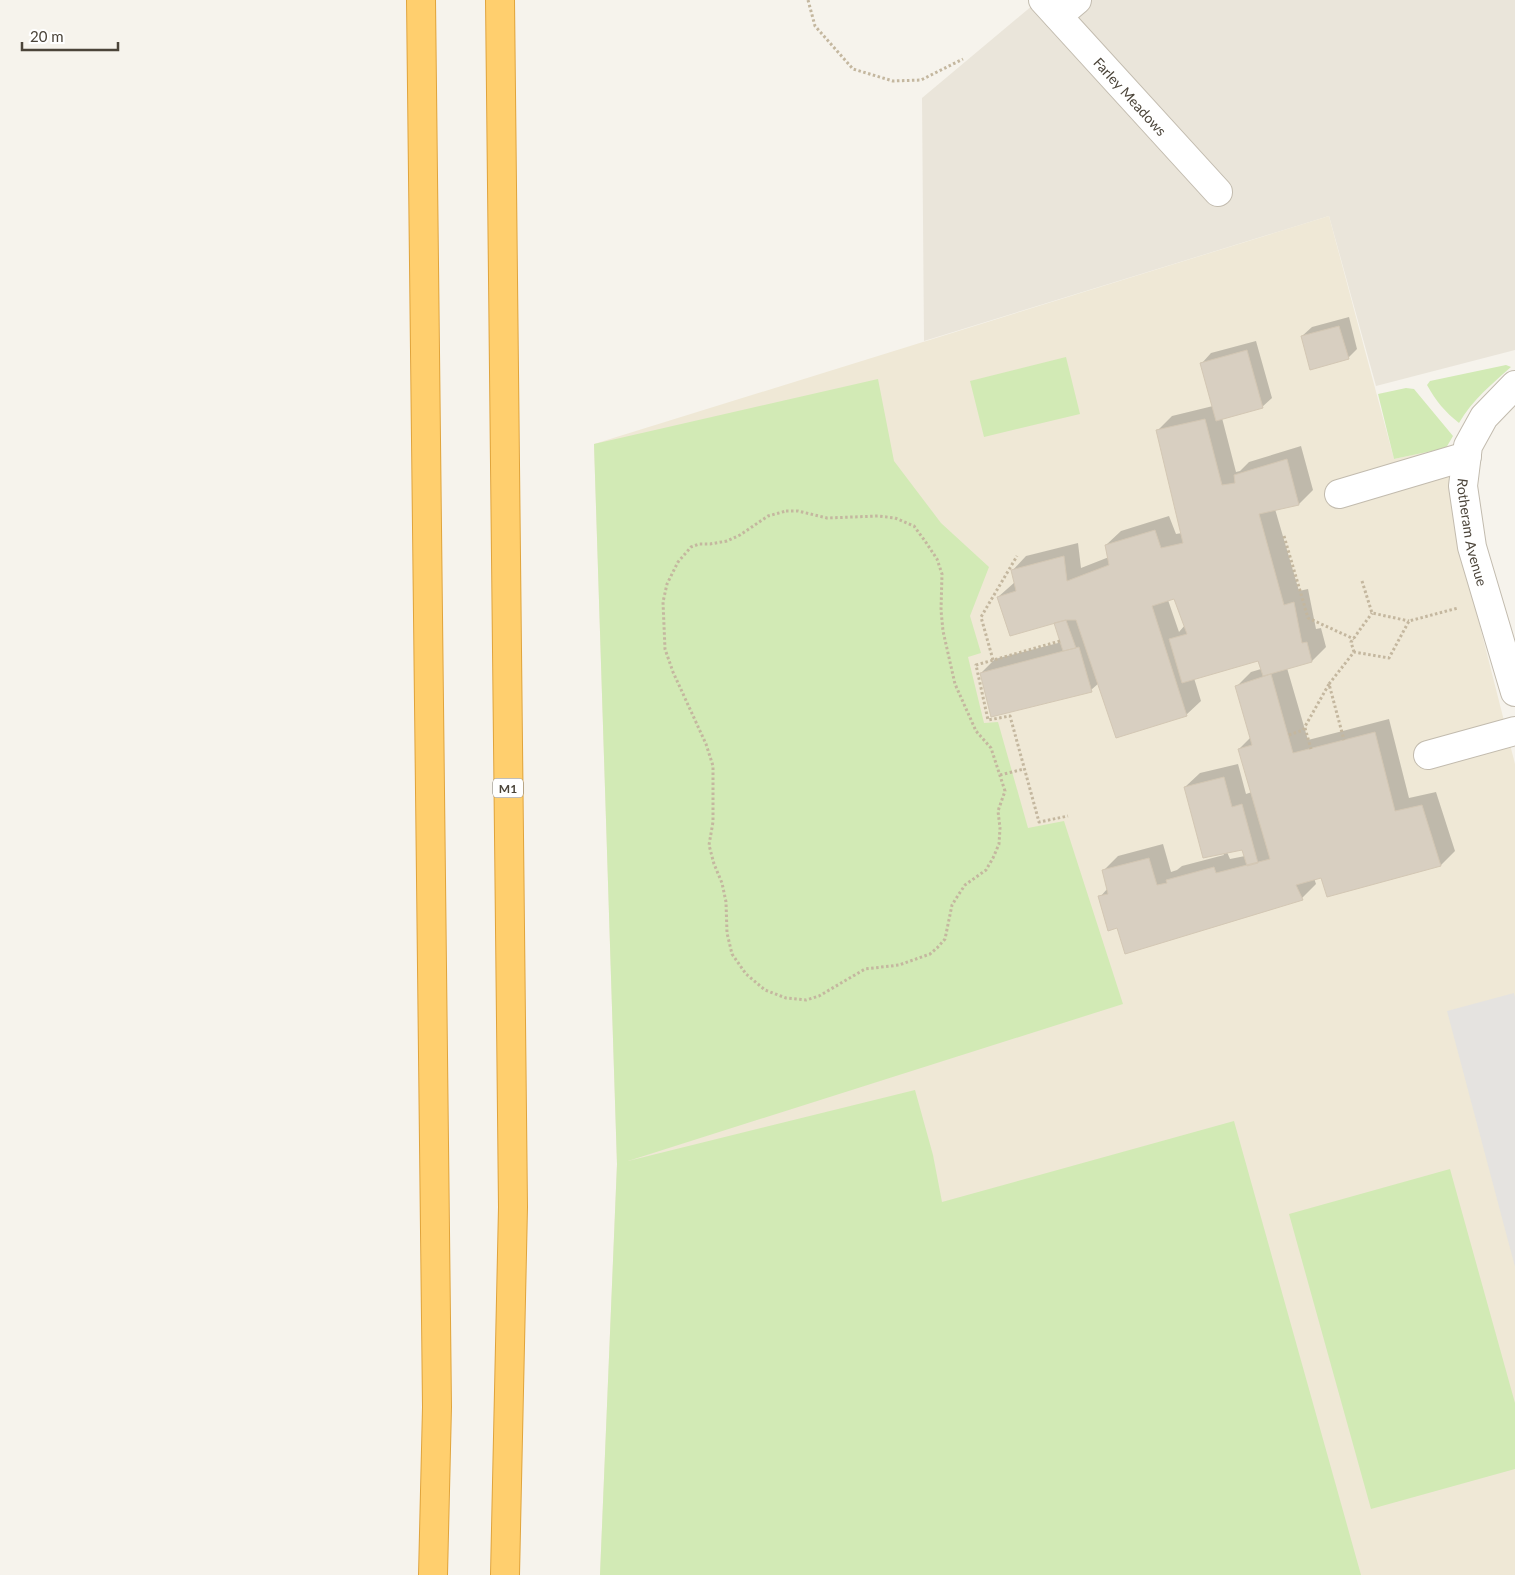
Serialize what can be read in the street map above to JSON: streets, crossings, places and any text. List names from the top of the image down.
{
  "streets": {
    "highway": ["M1"],
    "street": ["Farley Meadows", "Rotheram Avenue"]
  },
  "scale_bar": "20 m"
}
